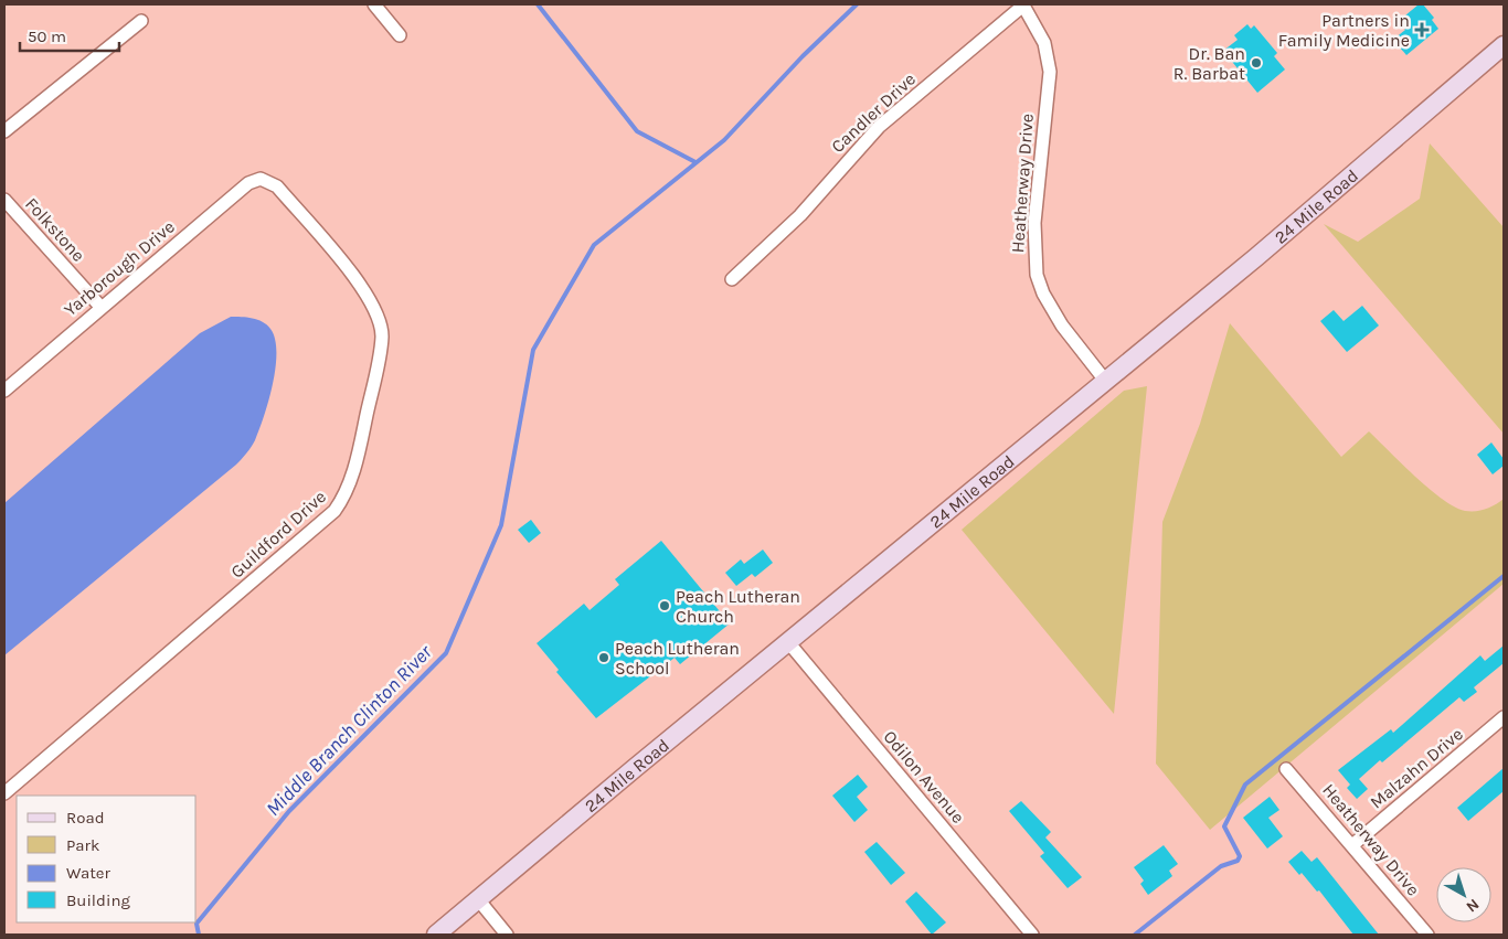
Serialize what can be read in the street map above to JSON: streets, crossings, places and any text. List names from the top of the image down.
{
  "streets": {
    "street": [
      "Candler Drive",
      "Heatherway Drive",
      "24 Mile Road",
      "Folkstone",
      "Yarborough Drive",
      "Guildford Drive",
      "Malzahn Drive",
      "Odilon Avenue"
    ]
  },
  "crossings": [
    ["Candler Drive", "Heatherway Drive"],
    ["Heatherway Drive", "24 Mile Road"],
    ["Heatherway Drive", "Malzahn Drive"],
    ["24 Mile Road", "Odilon Avenue"],
    ["Folkstone", "Yarborough Drive"],
    ["Yarborough Drive", "Guildford Drive"]
  ],
  "water": ["Middle Branch Clinton River"],
  "places": {
    "health": ["Partners in Family Medicine"],
    "other": ["Dr. Ban R. Barbat", "Peach Lutheran Church", "Peach Lutheran School"]
  },
  "legend": [
    "Road",
    "Park",
    "Water",
    "Building"
  ],
  "scale_bar": "50 m",
  "north": "bottom right"
}
